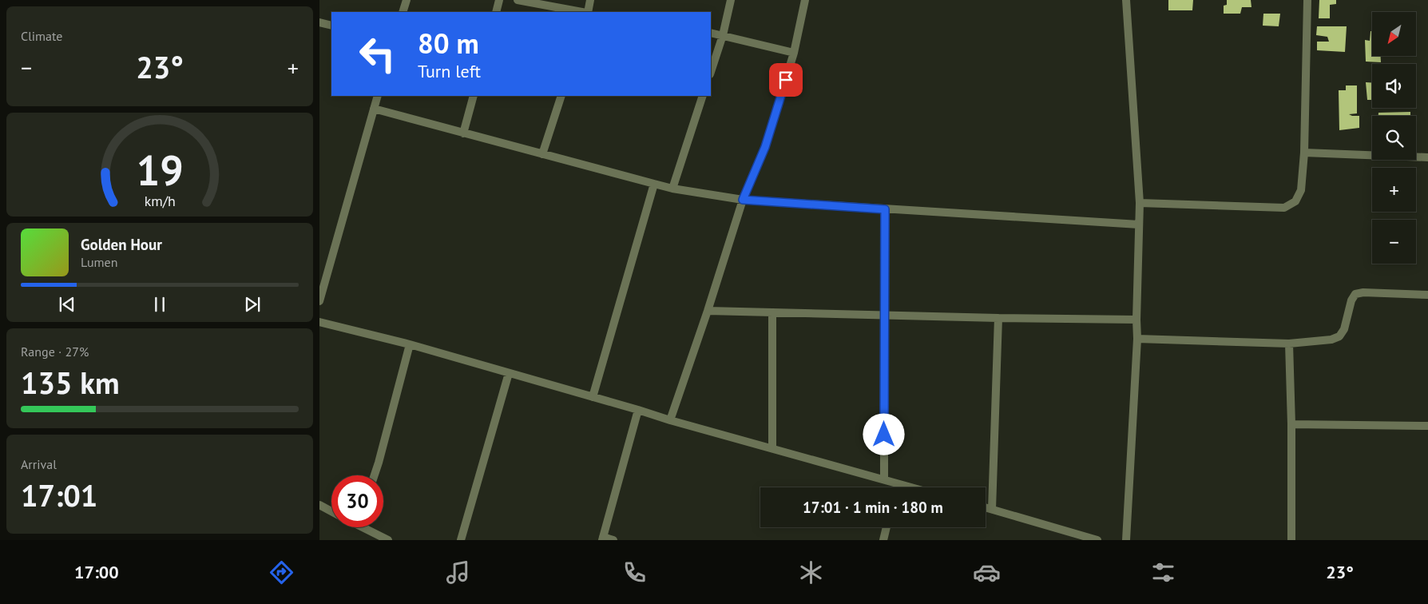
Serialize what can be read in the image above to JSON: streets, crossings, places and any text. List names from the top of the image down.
{
  "north": "bottom left",
  "page": {
    "tile": [
      "Climate",
      ["Range · 27%", "135 km"],
      ["Arrival", "17:01"]
    ],
    "map_buttons": ["+", "−"],
    "turn": ["80 m", "Turn left"],
    "heat": ["−", "23°", "+"],
    "song": ["Golden Hour", "Lumen"],
    "limit": "30",
    "trip": "17:01 · 1 min · 180 m",
    "tabs": ["17:00", "23°"],
    "gauge": ["19", "km/h"]
  }
}
